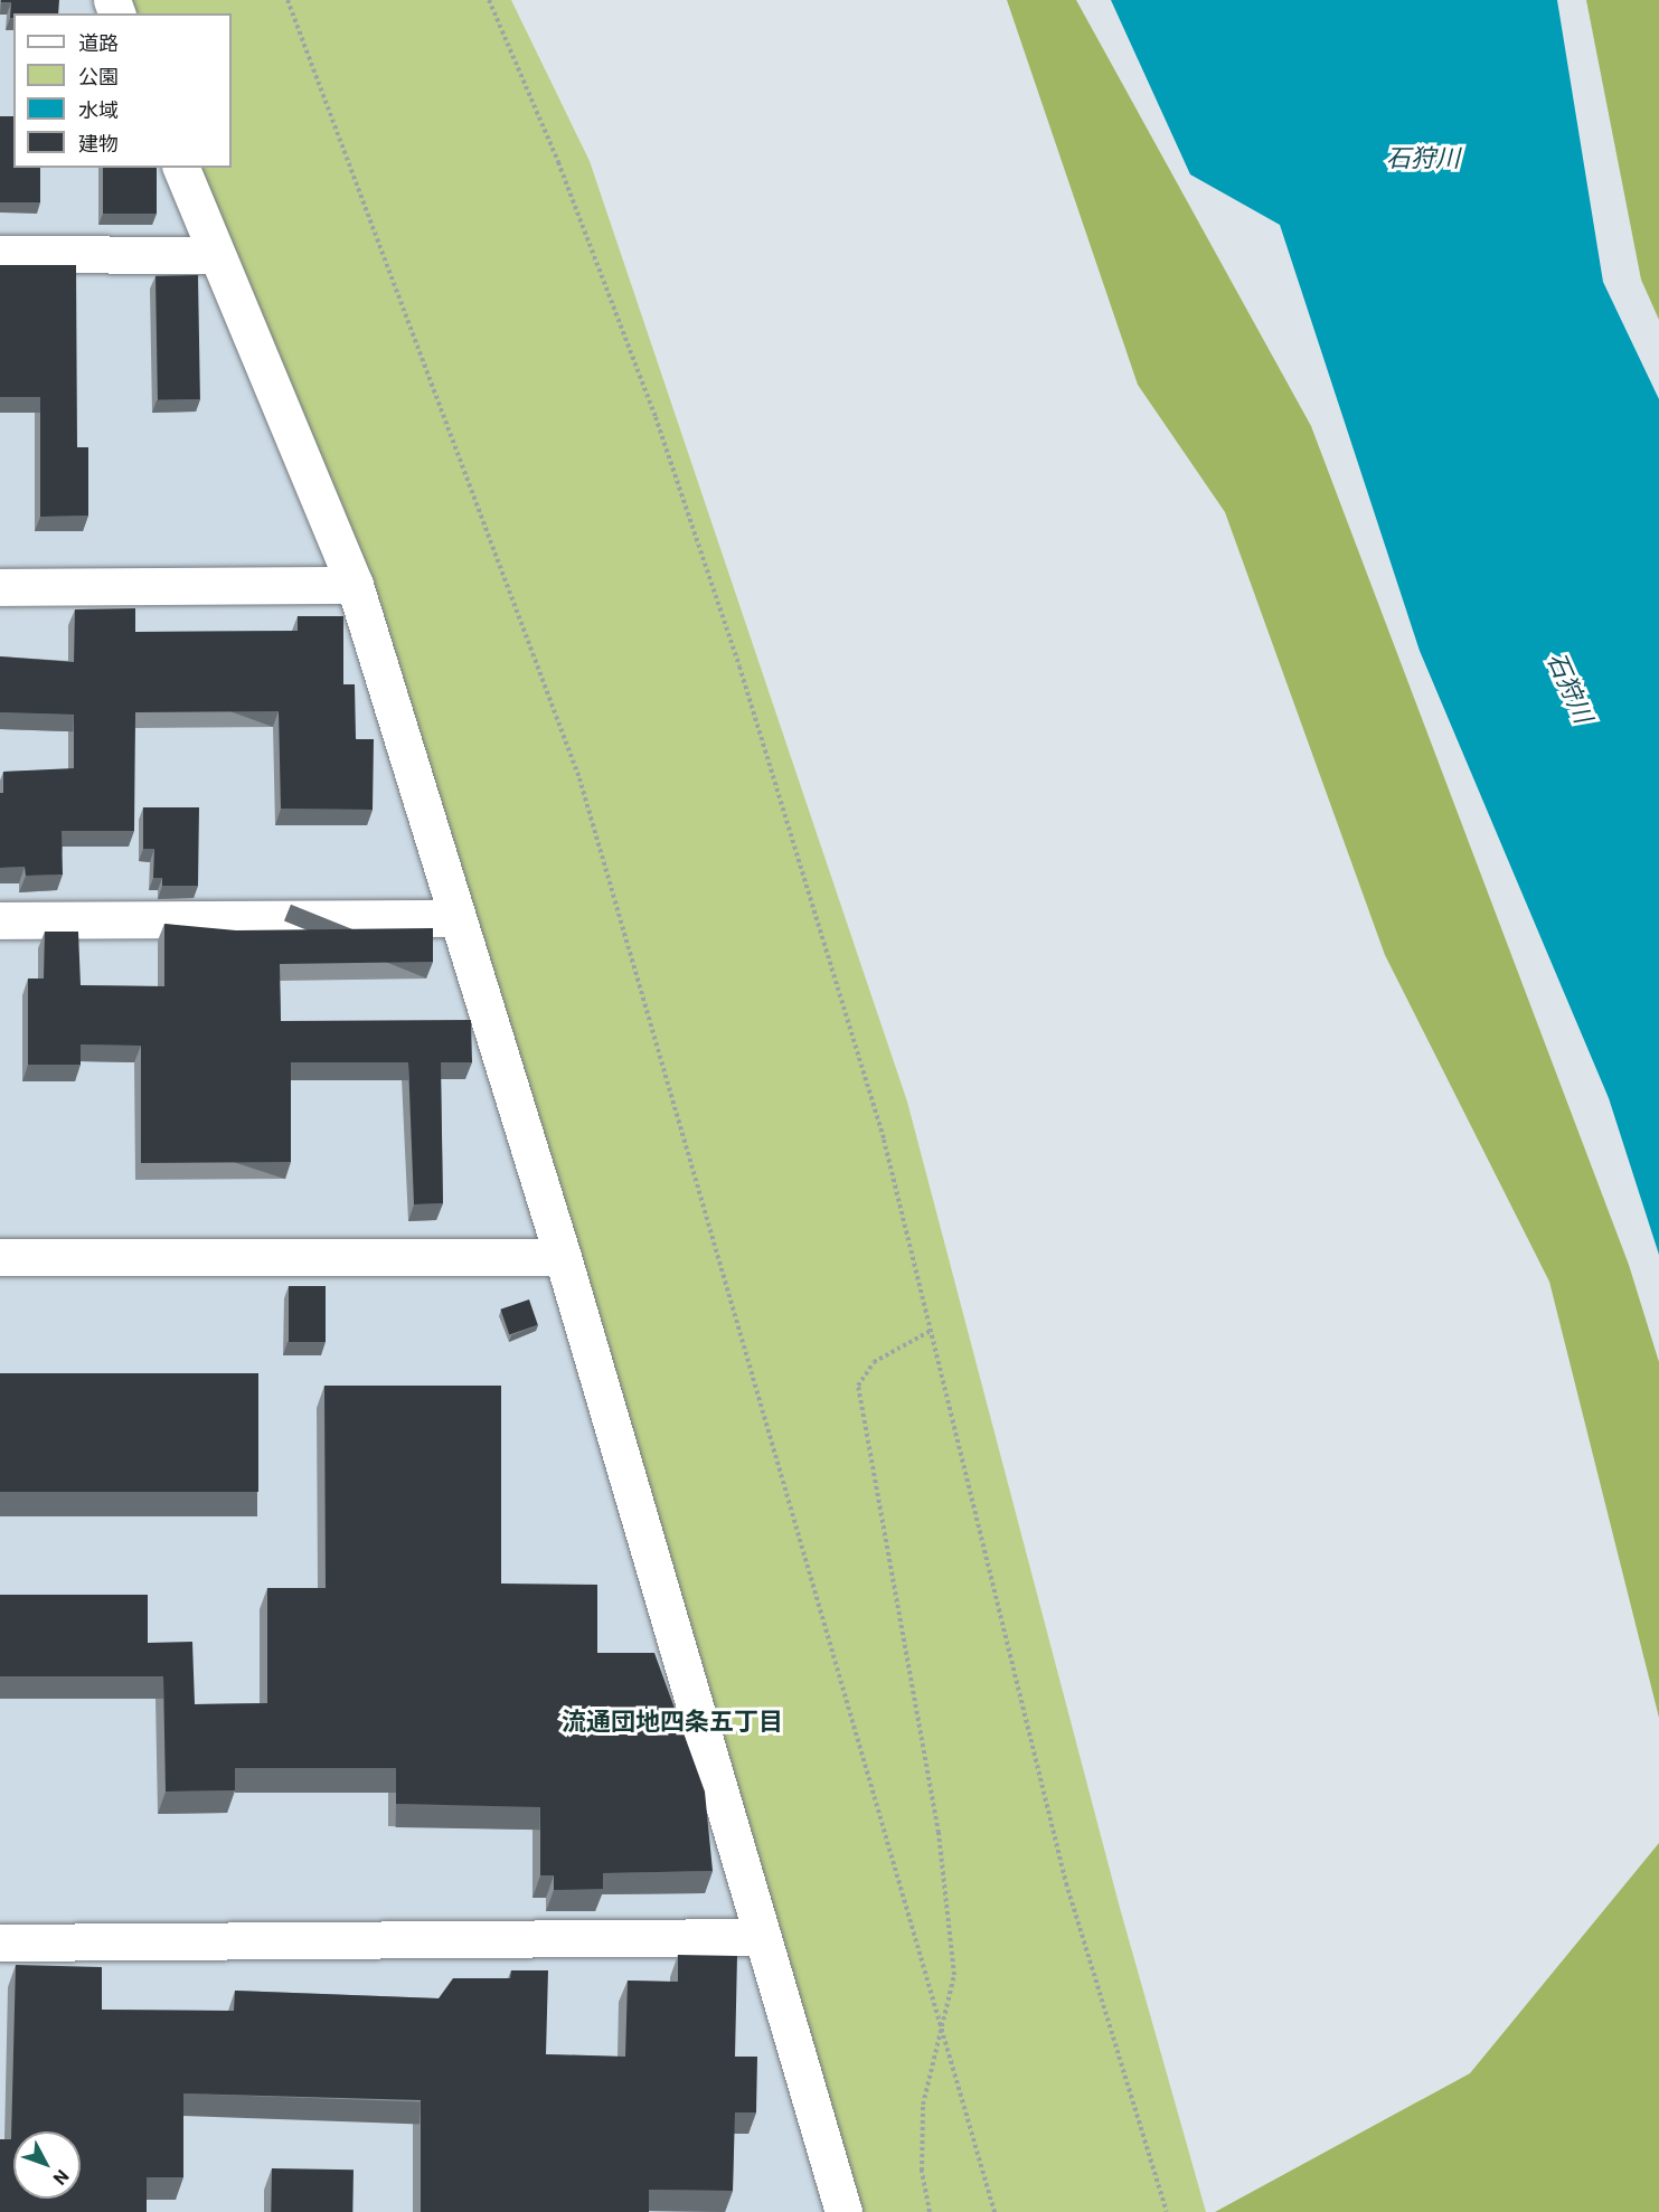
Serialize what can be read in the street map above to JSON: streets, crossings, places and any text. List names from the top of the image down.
{
  "districts": ["流通団地四条五丁目"],
  "water": ["石狩川"],
  "legend": [
    "道路",
    "公園",
    "水域",
    "建物"
  ],
  "north": "bottom right"
}
